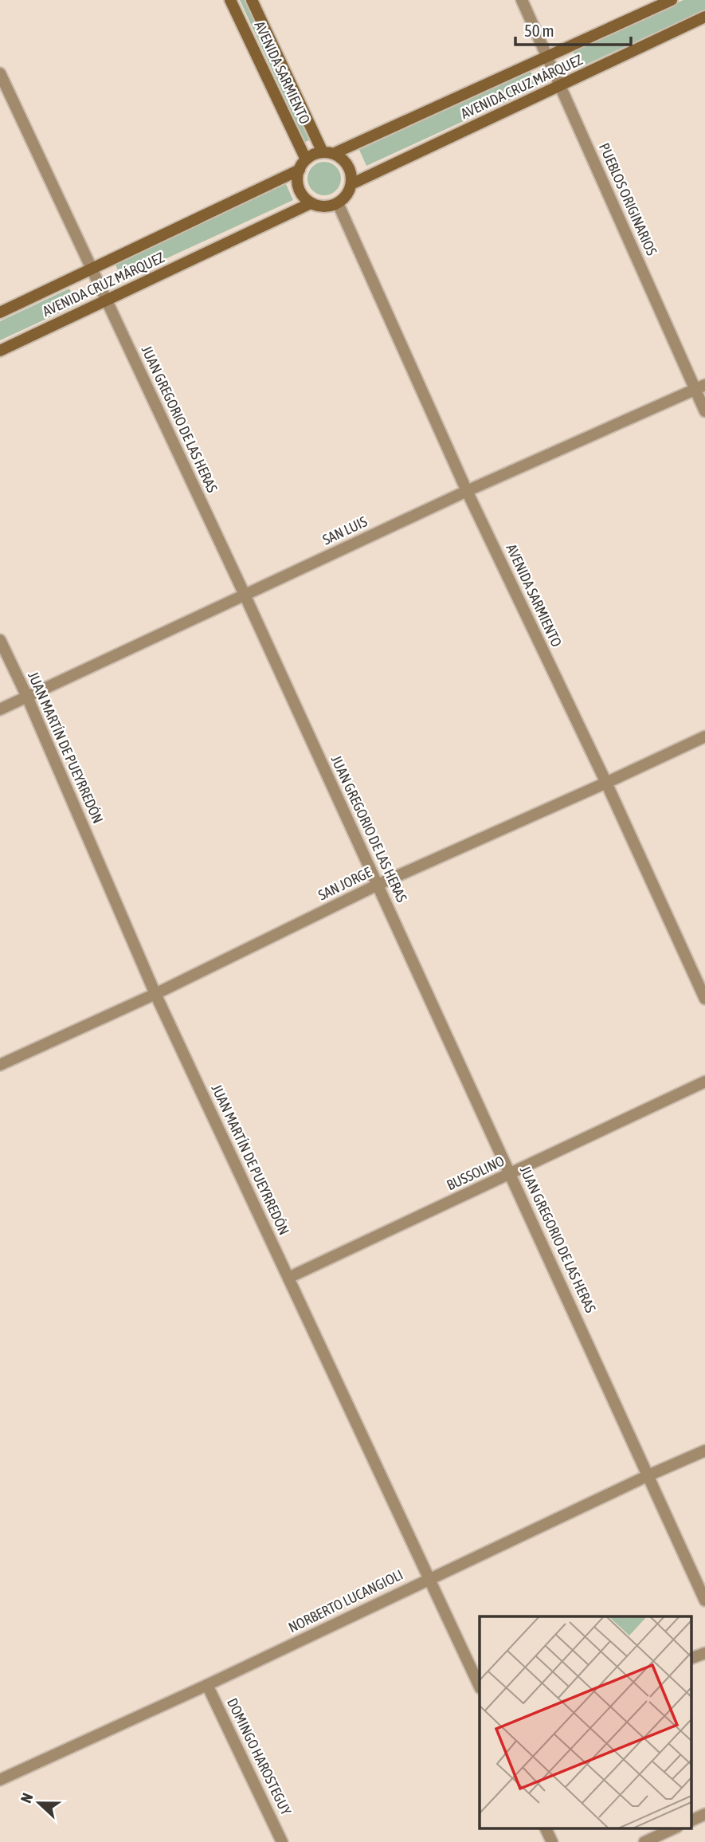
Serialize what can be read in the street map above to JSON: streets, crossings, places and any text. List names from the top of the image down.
{
  "streets": {
    "main road": ["AVENIDA SARMIENTO", "AVENIDA CRUZ MÁRQUEZ"],
    "street": [
      "PUEBLOS ORIGINARIOS",
      "JUAN GREGORIO DE LAS HERAS",
      "SAN LUIS",
      "JUAN MARTÍN DE PUEYRREDÓN",
      "SAN JORGE",
      "BUSSOLINO",
      "NORBERTO LUCANGIOLI",
      "DOMINGO HAROSTEGUY"
    ]
  },
  "crossings": [
    ["AVENIDA SARMIENTO", "AVENIDA CRUZ MÁRQUEZ"],
    ["AVENIDA SARMIENTO", "SAN LUIS"],
    ["AVENIDA SARMIENTO", "SAN JORGE"],
    ["AVENIDA CRUZ MÁRQUEZ", "PUEBLOS ORIGINARIOS"],
    ["AVENIDA CRUZ MÁRQUEZ", "JUAN GREGORIO DE LAS HERAS"],
    ["PUEBLOS ORIGINARIOS", "SAN LUIS"],
    ["JUAN GREGORIO DE LAS HERAS", "SAN LUIS"],
    ["JUAN GREGORIO DE LAS HERAS", "SAN JORGE"],
    ["JUAN GREGORIO DE LAS HERAS", "BUSSOLINO"],
    ["JUAN GREGORIO DE LAS HERAS", "NORBERTO LUCANGIOLI"],
    ["SAN LUIS", "JUAN MARTÍN DE PUEYRREDÓN"],
    ["JUAN MARTÍN DE PUEYRREDÓN", "SAN JORGE"],
    ["JUAN MARTÍN DE PUEYRREDÓN", "BUSSOLINO"],
    ["JUAN MARTÍN DE PUEYRREDÓN", "NORBERTO LUCANGIOLI"],
    ["NORBERTO LUCANGIOLI", "DOMINGO HAROSTEGUY"]
  ],
  "scale_bar": "50 m",
  "north": "left"
}
